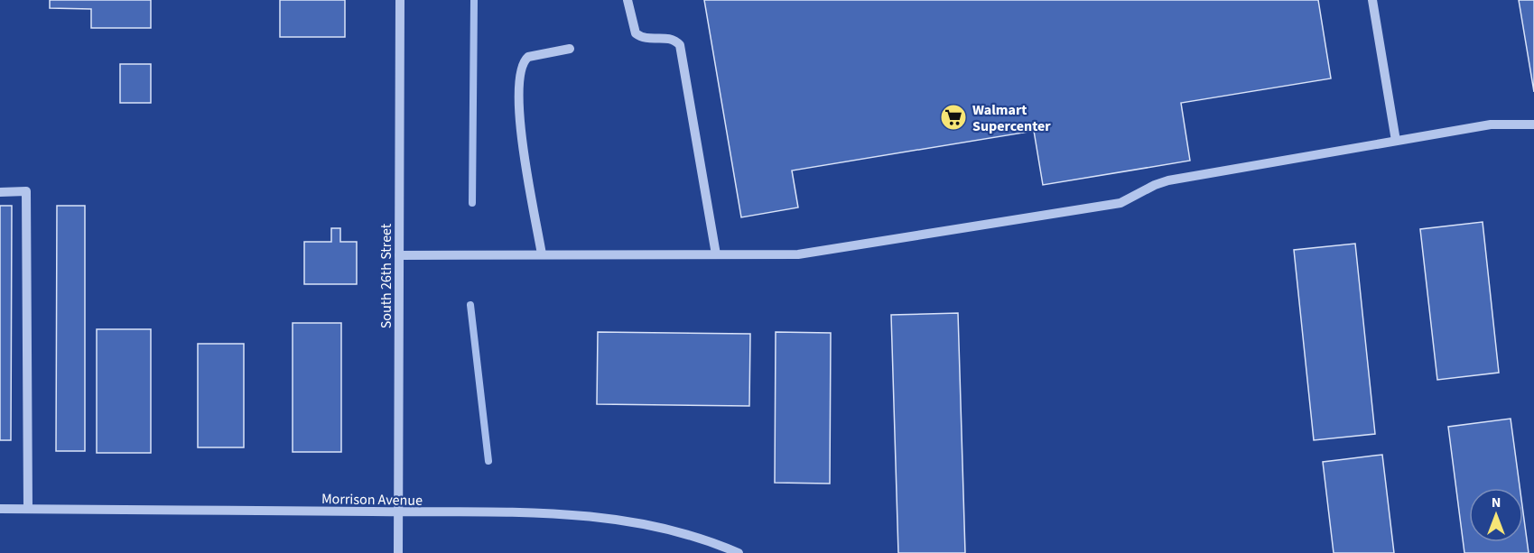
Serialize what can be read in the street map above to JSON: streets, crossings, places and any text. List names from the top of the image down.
{
  "streets": {
    "street": ["South 26th Street", "Morrison Avenue"]
  },
  "crossings": [
    ["South 26th Street", "Morrison Avenue"]
  ],
  "places": {
    "supermarket": ["Walmart Supercenter"]
  },
  "north": "top"
}
